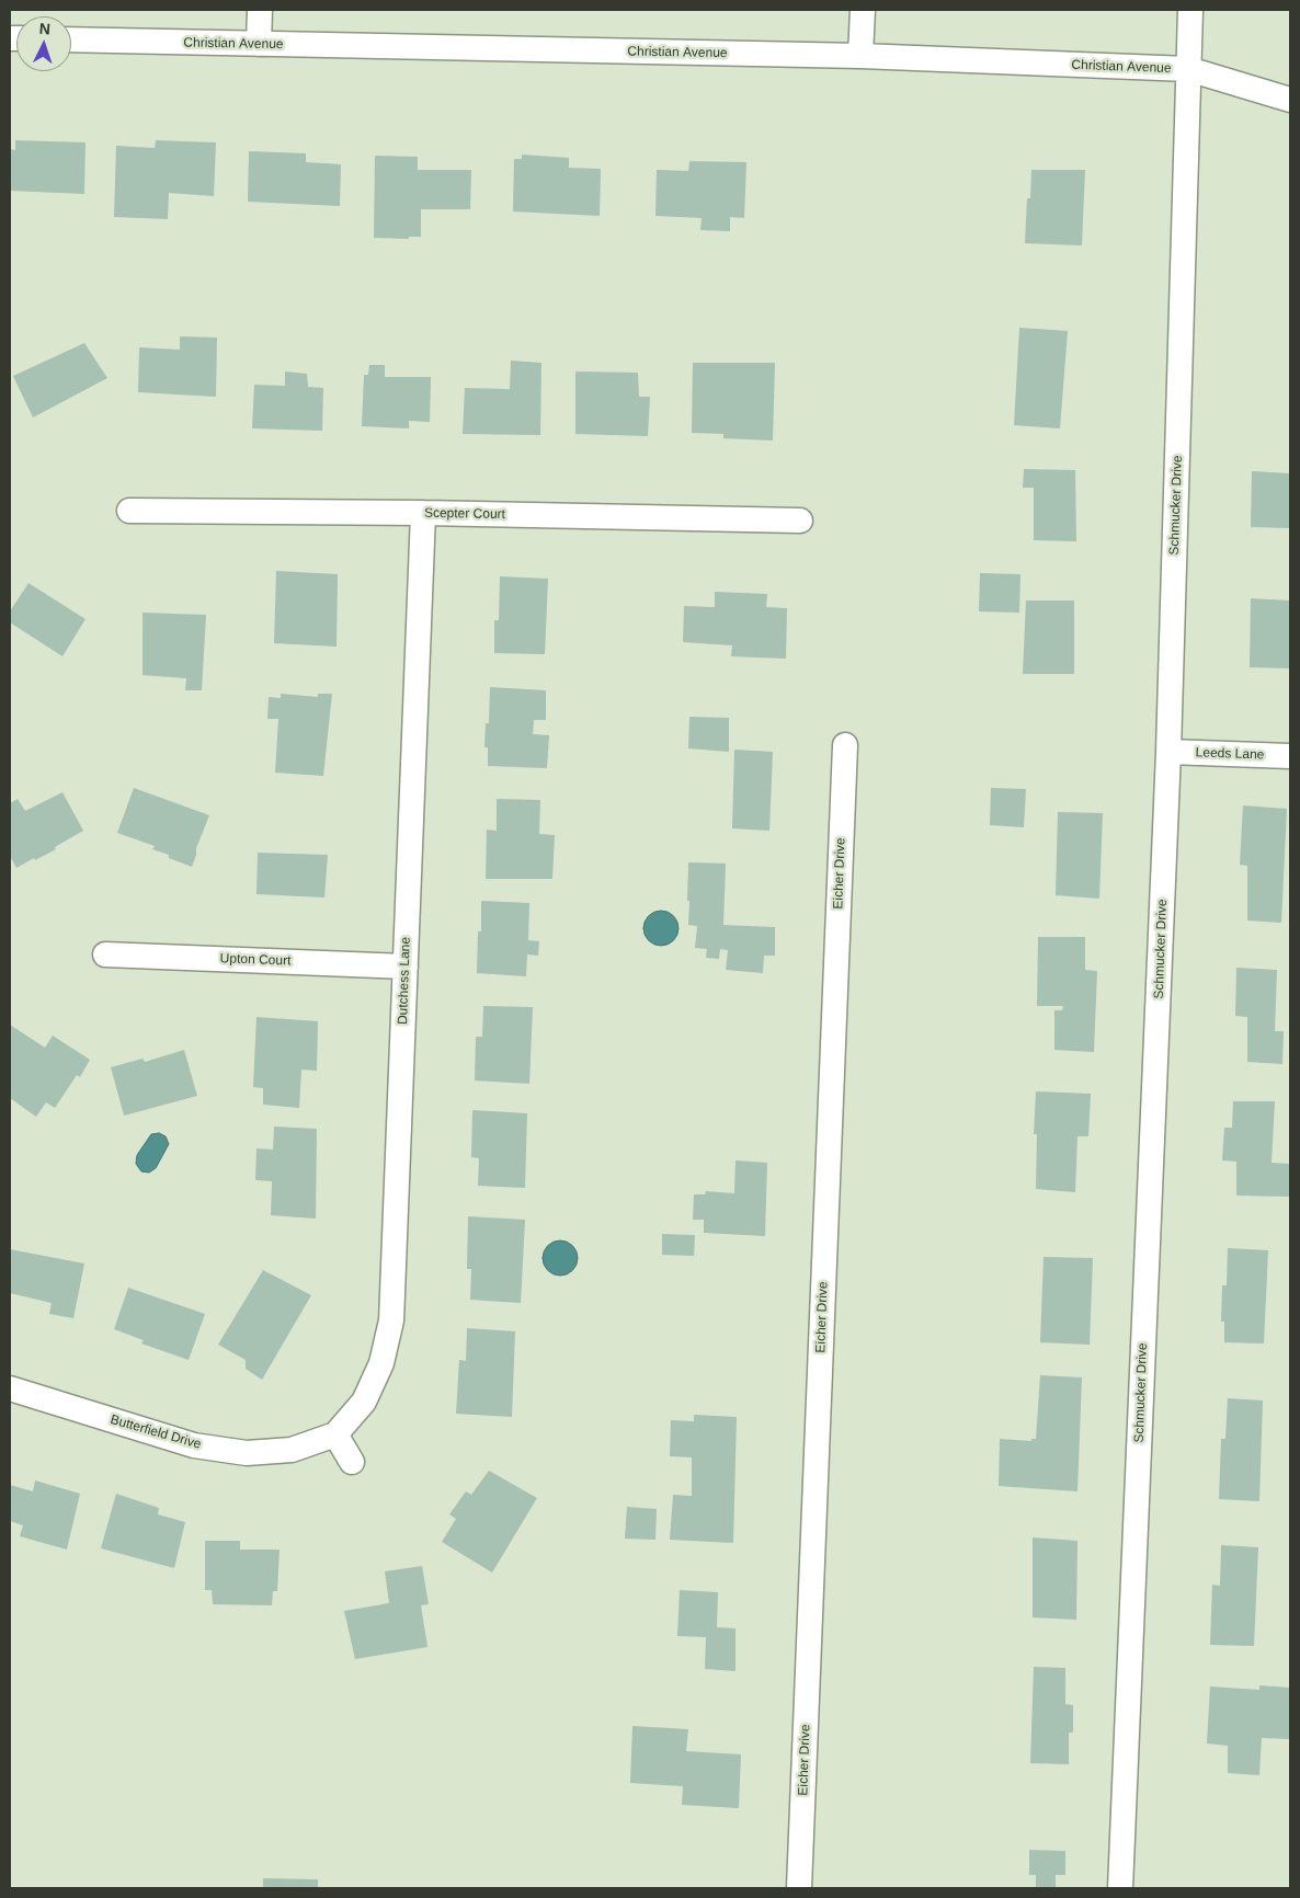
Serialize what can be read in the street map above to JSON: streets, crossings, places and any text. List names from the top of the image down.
{
  "streets": {
    "street": [
      "Christian Avenue",
      "Schmucker Drive",
      "Scepter Court",
      "Leeds Lane",
      "Eicher Drive",
      "Upton Court",
      "Dutchess Lane",
      "Butterfield Drive"
    ]
  },
  "crossings": [
    ["Christian Avenue", "Schmucker Drive"],
    ["Schmucker Drive", "Leeds Lane"],
    ["Scepter Court", "Dutchess Lane"],
    ["Upton Court", "Dutchess Lane"],
    ["Dutchess Lane", "Butterfield Drive"]
  ],
  "north": "top"
}
